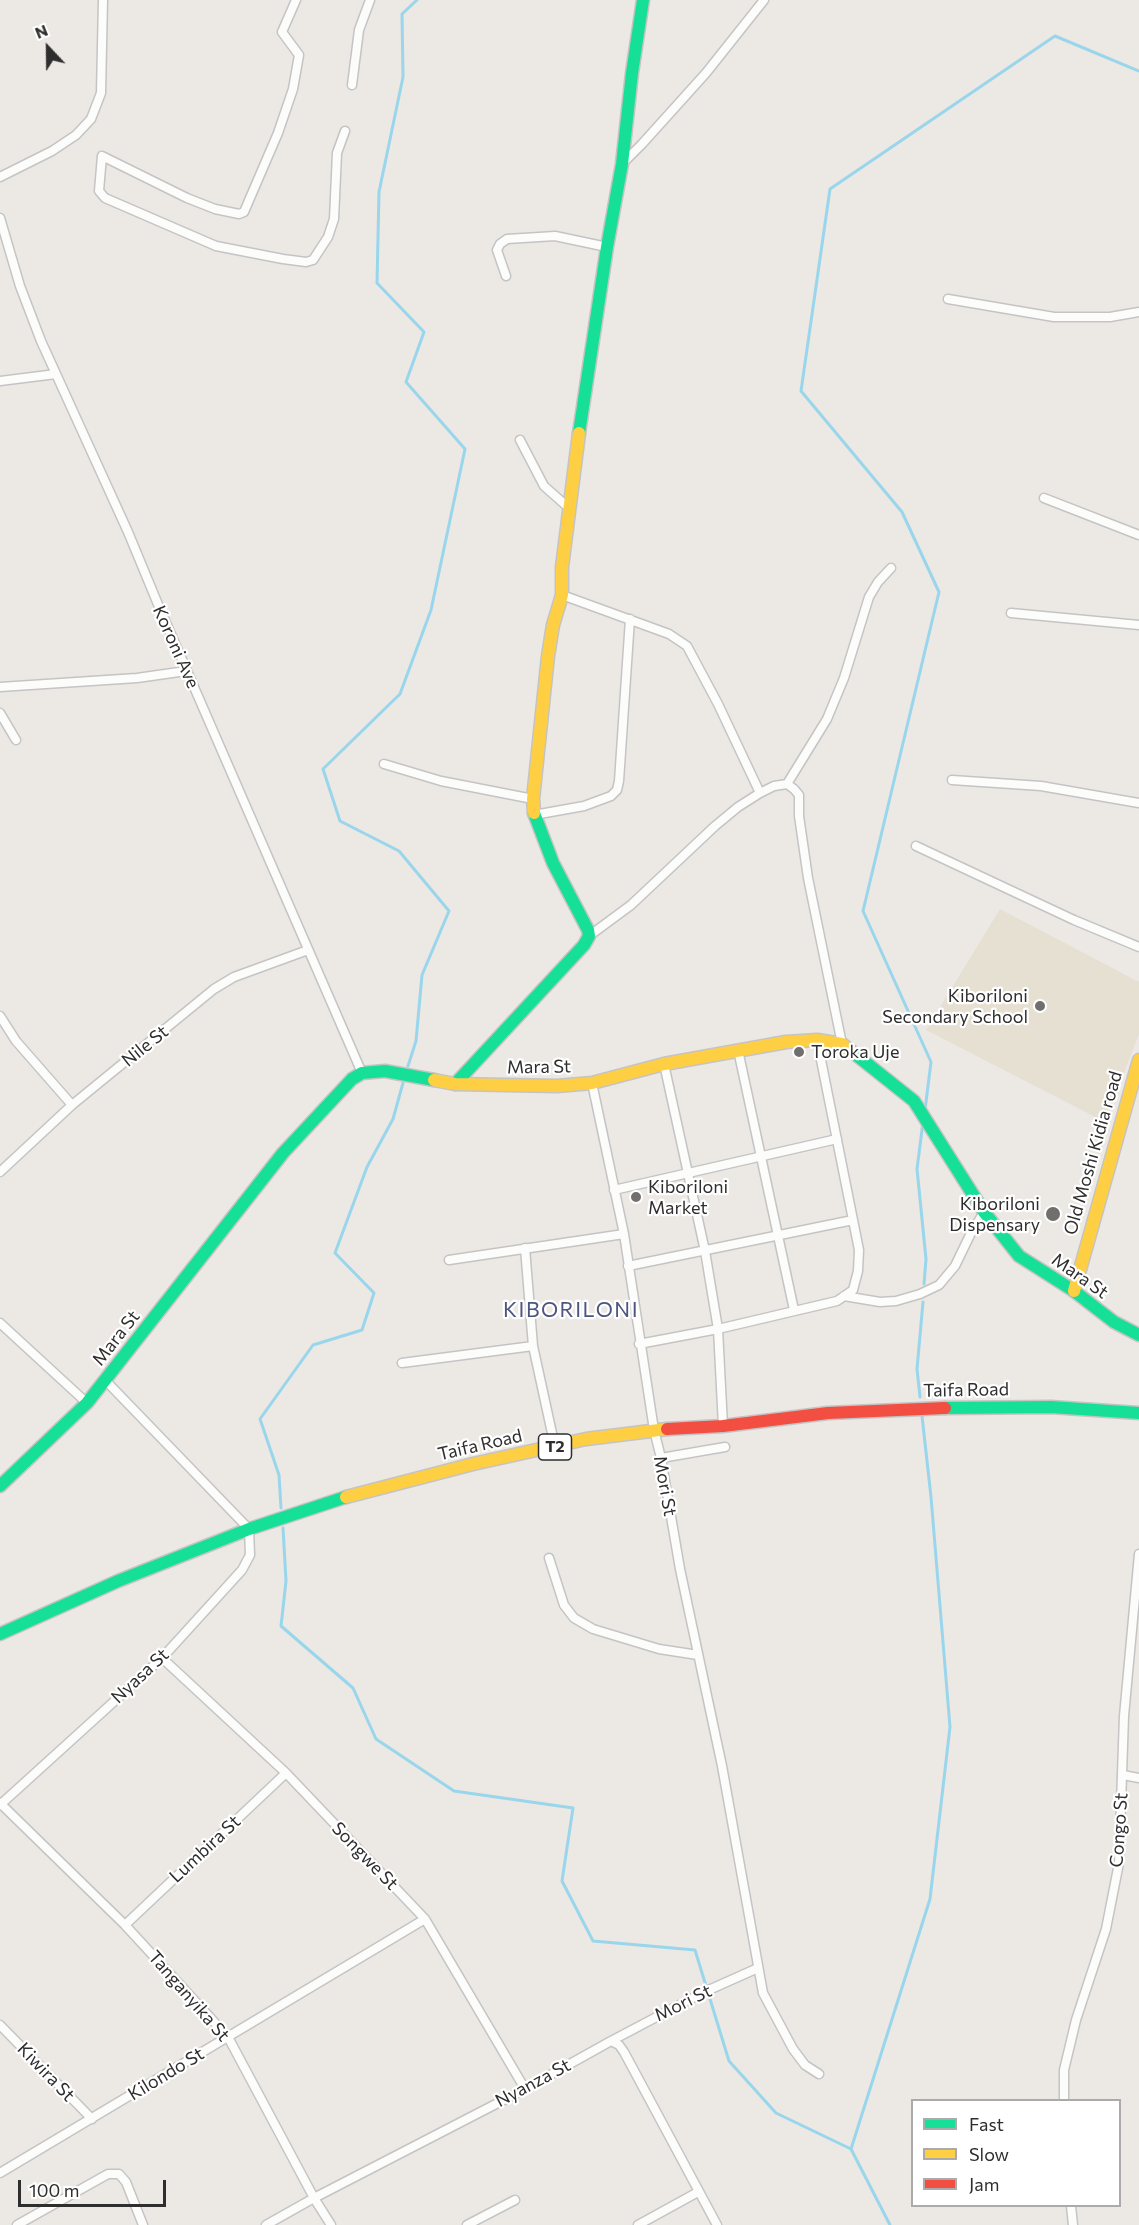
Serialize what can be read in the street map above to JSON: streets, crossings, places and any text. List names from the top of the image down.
{
  "streets": {
    "main road": [
      "Mara St",
      "Old Moshi Kidia road",
      "Taifa Road",
      "T2"
    ],
    "street": [
      "Koroni Ave",
      "Nile St",
      "Mori St",
      "Nyasa St",
      "Congo St",
      "Lumbira St",
      "Songwe St",
      "Tanganyika St",
      "Kiwira St",
      "Kilondo St",
      "Nyanza St"
    ]
  },
  "crossings": [
    ["Koroni Ave", "Nile St"],
    ["Koroni Ave", "Mara St"],
    ["Mara St", "Old Moshi Kidia road"],
    ["Mara St", "Mori St"],
    ["Taifa Road", "Mori St"],
    ["Taifa Road", "Nyasa St"],
    ["Mori St", "Nyanza St"],
    ["Nyasa St", "Songwe St"],
    ["Nyasa St", "Tanganyika St"],
    ["Lumbira St", "Songwe St"],
    ["Lumbira St", "Tanganyika St"],
    ["Songwe St", "Kilondo St"],
    ["Songwe St", "Nyanza St"],
    ["Tanganyika St", "Kilondo St"],
    ["Tanganyika St", "Nyanza St"],
    ["Kiwira St", "Kilondo St"]
  ],
  "districts": ["KIBORILONI"],
  "places": [
    "Kiboriloni Secondary School",
    "Toroka Uje",
    "Kiboriloni Market",
    "Kiboriloni Dispensary"
  ],
  "legend": ["Fast", "Slow", "Jam"],
  "scale_bar": "100 m",
  "north": "top"
}
